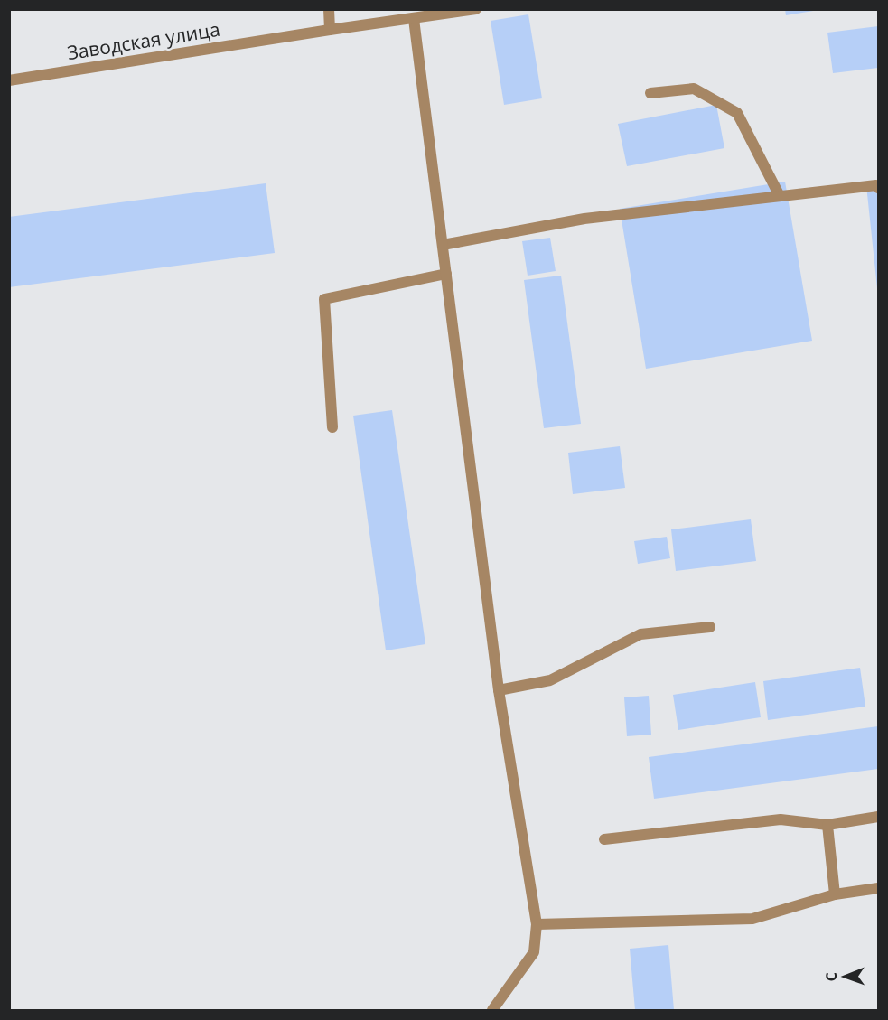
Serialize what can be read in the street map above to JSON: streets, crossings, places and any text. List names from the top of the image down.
{
  "streets": {
    "street": ["Заводская улица"]
  },
  "north": "left"
}
